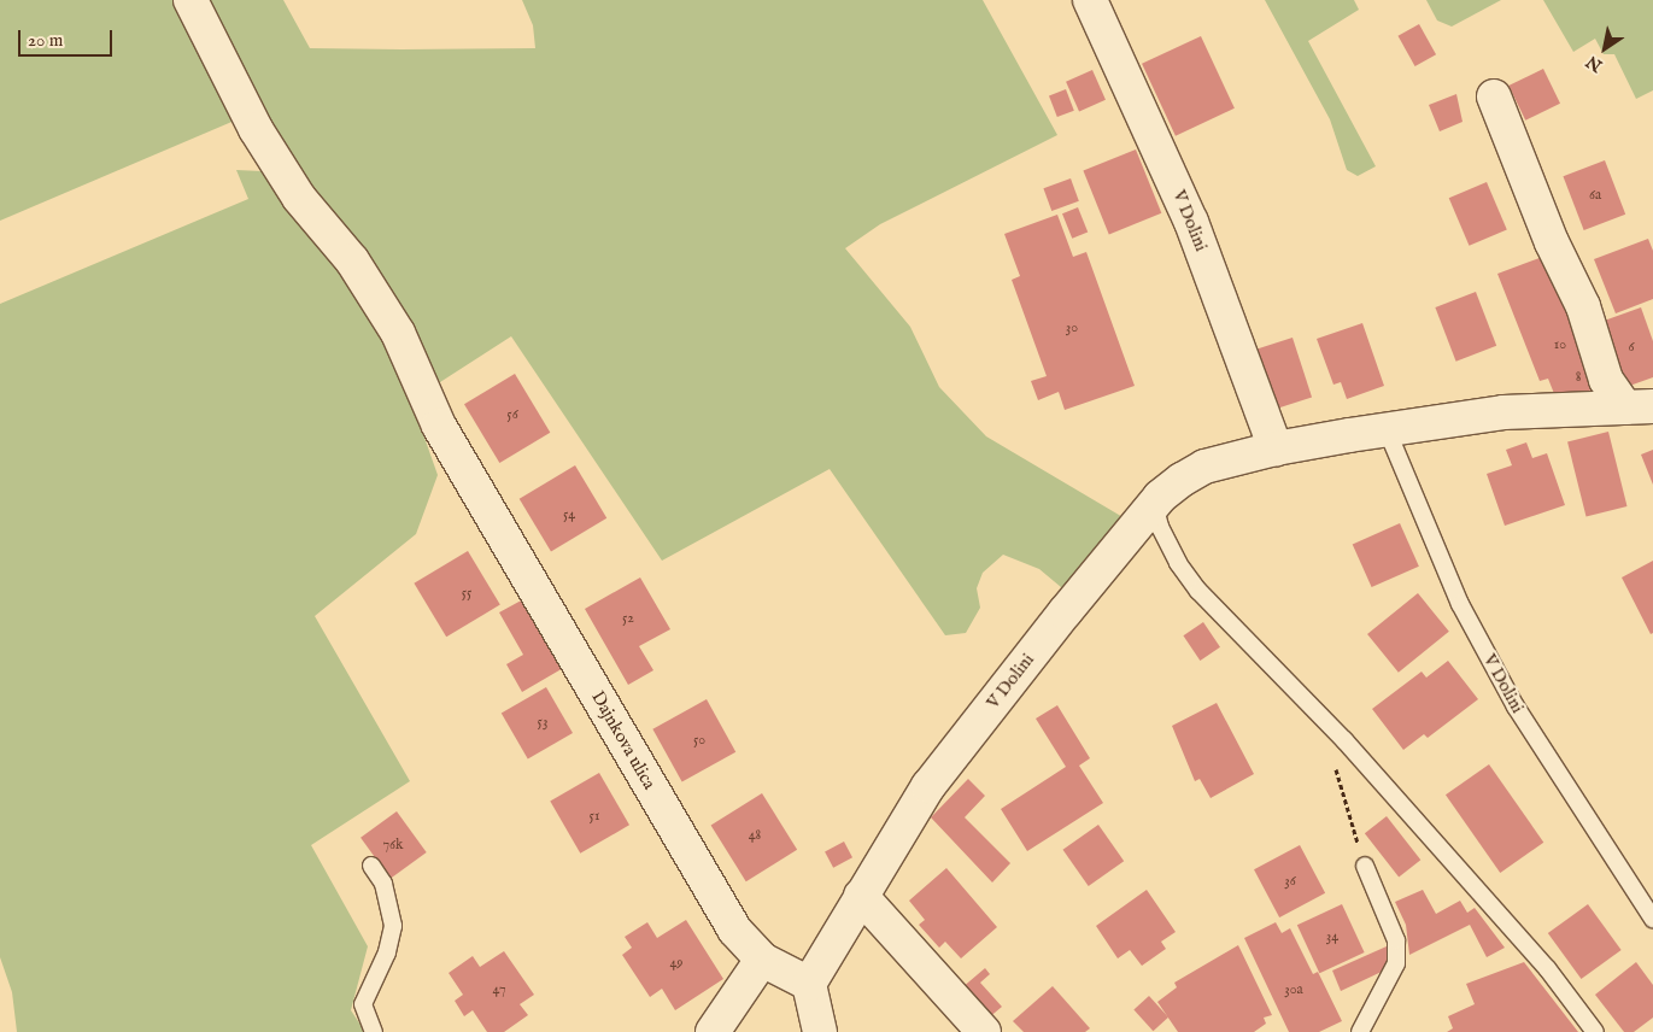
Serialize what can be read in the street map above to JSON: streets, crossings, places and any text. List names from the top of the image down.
{
  "streets": {
    "street": ["V Dolini", "Dajnkova ulica"]
  },
  "crossings": [
    ["V Dolini", "Dajnkova ulica"]
  ],
  "house_numbers": [
    "6a",
    "30",
    "10",
    "6",
    "8",
    "56",
    "54",
    "55",
    "52",
    "53",
    "50",
    "51",
    "48",
    "76k",
    "36",
    "34",
    "49",
    "47",
    "30a"
  ],
  "scale_bar": "20 m",
  "north": "bottom left"
}
